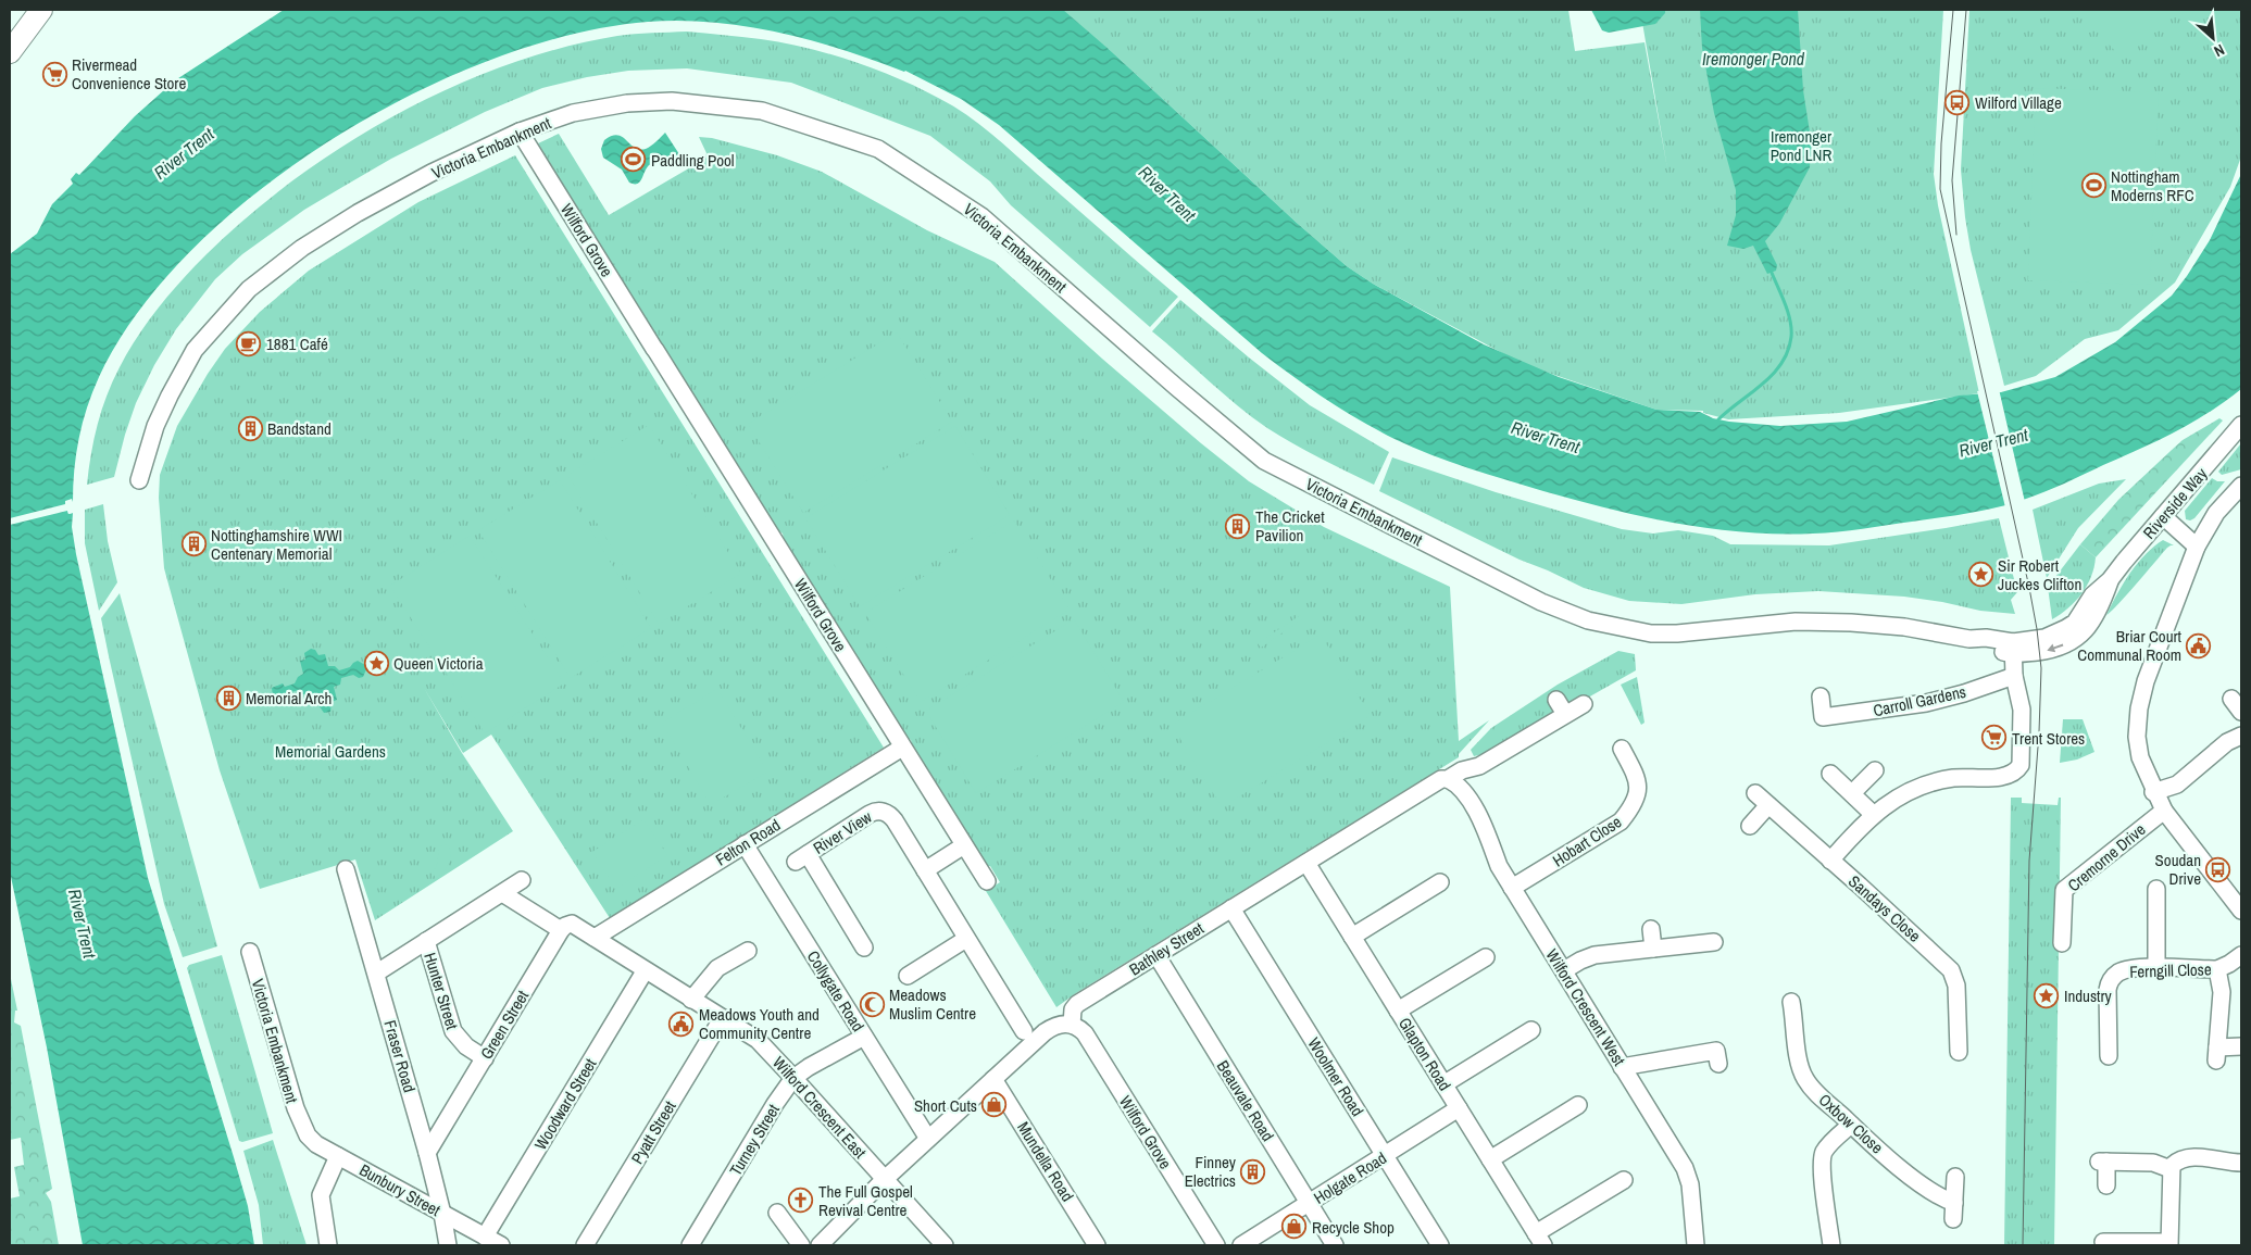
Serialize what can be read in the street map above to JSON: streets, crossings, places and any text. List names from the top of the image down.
{
  "streets": {
    "street": [
      "Victoria Embankment",
      "Wilford Grove",
      "Riverside Way",
      "Carroll Gardens",
      "River View",
      "Hobart Close",
      "Felton Road",
      "Cremorne Drive",
      "Sandays Close",
      "Bathley Street",
      "Ferngill Close",
      "Hunter Street",
      "Collygate Road",
      "Wilford Crescent West",
      "Green Street",
      "Glapton Road",
      "Fraser Road",
      "Woolmer Road",
      "Beauvale Road",
      "Woodward Street",
      "Wilford Crescent East",
      "Oxbow Close",
      "Pyatt Street",
      "Turney Street",
      "Mundella Road",
      "Holgate Road",
      "Bunbury Street"
    ]
  },
  "crossings": [
    ["Victoria Embankment", "Wilford Grove"],
    ["Victoria Embankment", "Riverside Way"],
    ["Victoria Embankment", "Bunbury Street"],
    ["Wilford Grove", "Felton Road"],
    ["Wilford Grove", "Bathley Street"],
    ["Hobart Close", "Wilford Crescent West"],
    ["Felton Road", "Collygate Road"],
    ["Felton Road", "Wilford Crescent East"],
    ["Bathley Street", "Wilford Crescent West"],
    ["Bathley Street", "Glapton Road"],
    ["Bathley Street", "Woolmer Road"],
    ["Bathley Street", "Beauvale Road"],
    ["Hunter Street", "Green Street"],
    ["Hunter Street", "Fraser Road"],
    ["Collygate Road", "Turney Street"],
    ["Green Street", "Fraser Road"],
    ["Glapton Road", "Holgate Road"],
    ["Fraser Road", "Bunbury Street"],
    ["Woolmer Road", "Holgate Road"],
    ["Beauvale Road", "Holgate Road"],
    ["Woodward Street", "Wilford Crescent East"],
    ["Woodward Street", "Bunbury Street"],
    ["Wilford Crescent East", "Pyatt Street"],
    ["Wilford Crescent East", "Turney Street"]
  ],
  "water": ["Iremonger Pond", "River Trent"],
  "parks": ["Iremonger Pond LNR", "Memorial Gardens"],
  "places": {
    "supermarket": ["Rivermead Convenience Store", "Trent Stores"],
    "bus stop": ["Wilford Village", "Soudan Drive"],
    "sports": ["Paddling Pool", "Nottingham Moderns RFC"],
    "cafe": ["1881 Café"],
    "building": [
      "Bandstand",
      "The Cricket Pavilion",
      "Nottinghamshire WWI Centenary Memorial",
      "Memorial Arch",
      "Finney Electrics"
    ],
    "place": ["Sir Robert Juckes Clifton", "Queen Victoria", "Industry"],
    "public building": ["Briar Court Communal Room", "Meadows Youth and Community Centre"],
    "mosque": ["Meadows Muslim Centre"],
    "shop": ["Short Cuts", "Recycle Shop"],
    "church": ["The Full Gospel Revival Centre"]
  },
  "north": "bottom right"
}
